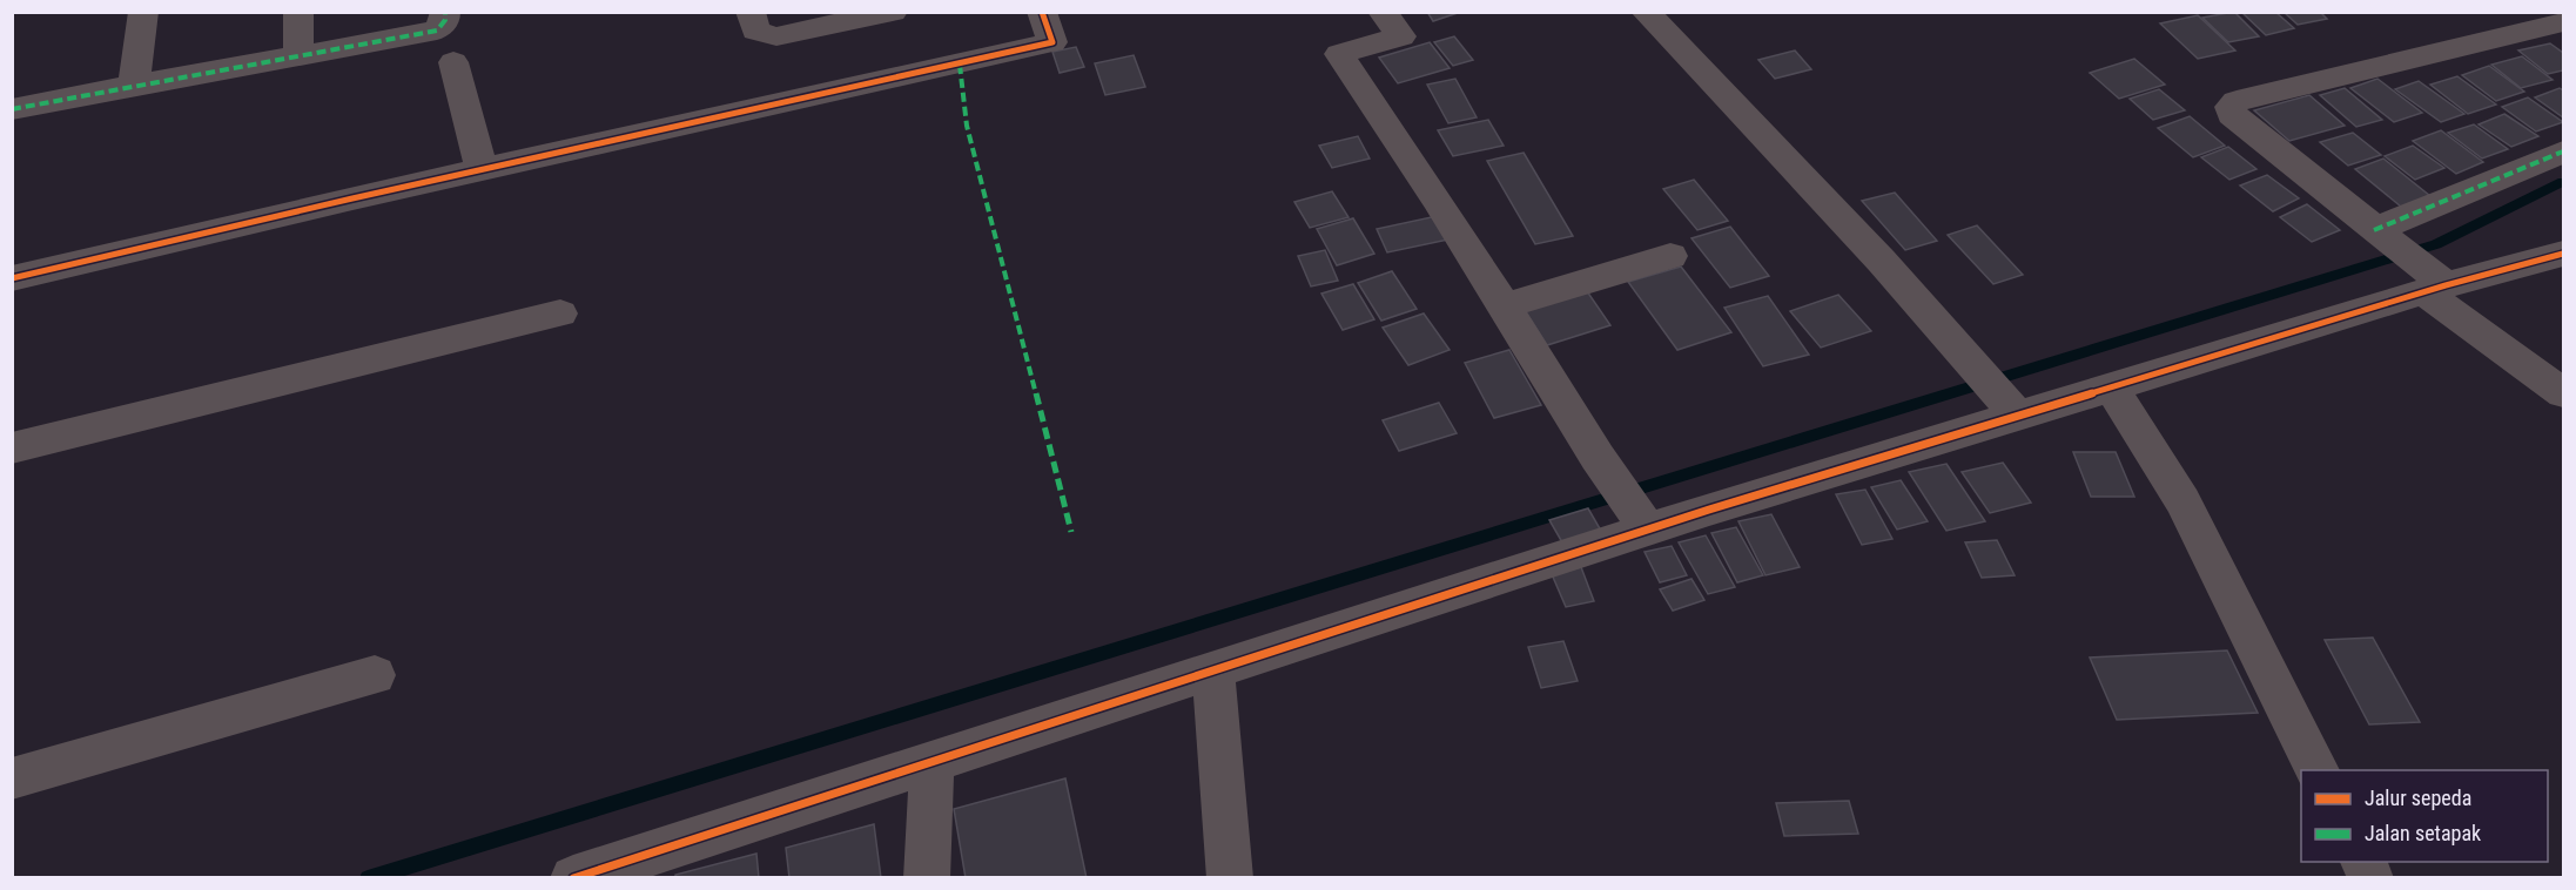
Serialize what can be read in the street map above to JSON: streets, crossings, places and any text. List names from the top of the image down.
{
  "legend": ["Jalur sepeda", "Jalan setapak"]
}
